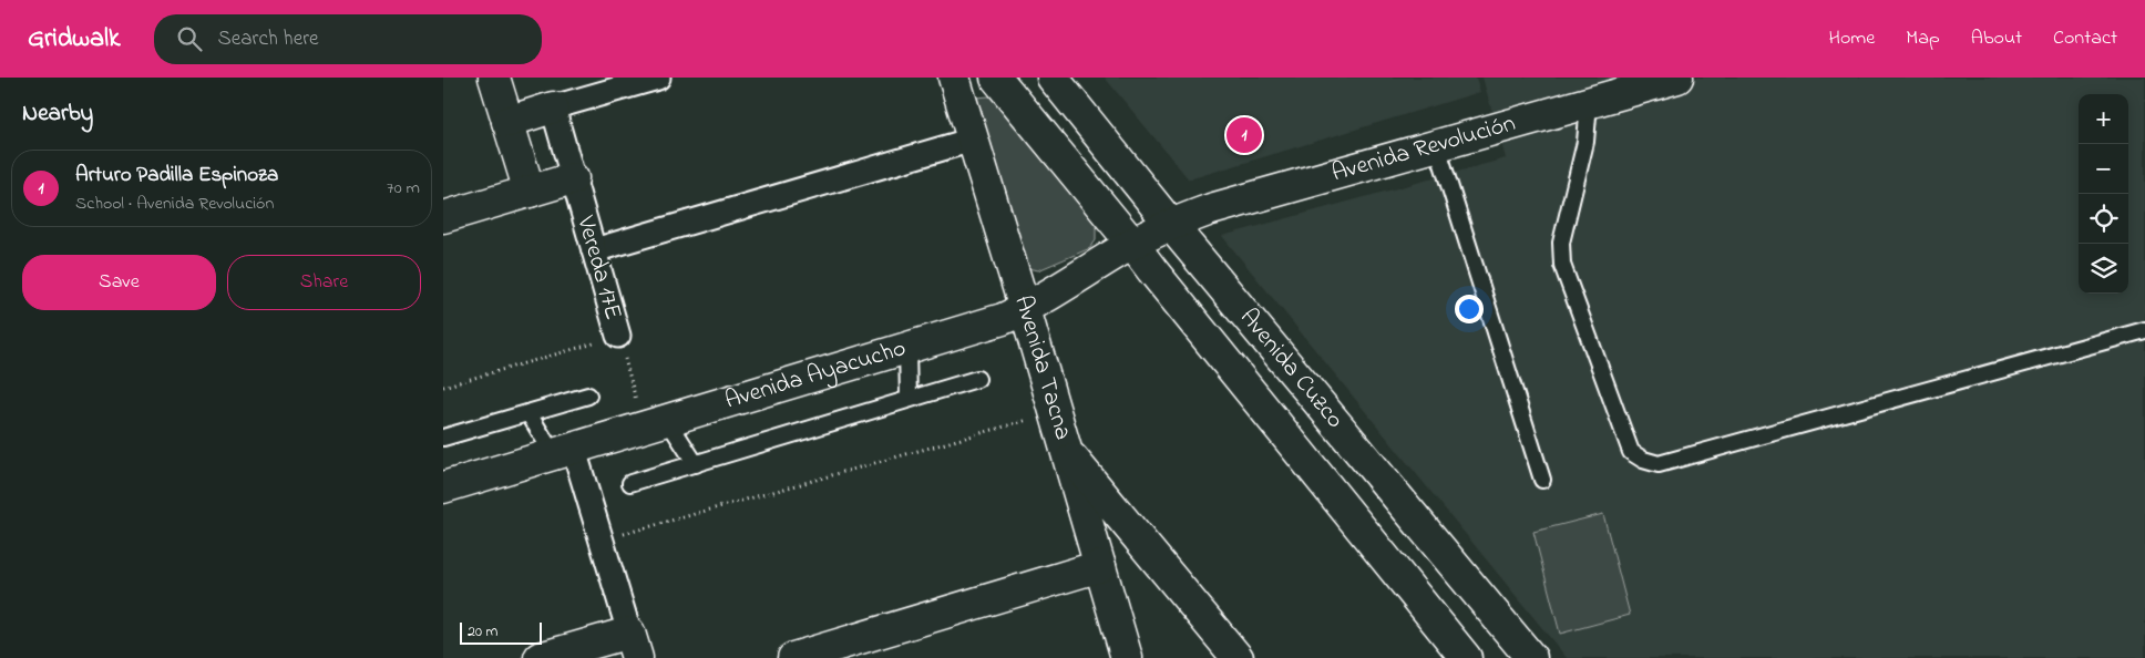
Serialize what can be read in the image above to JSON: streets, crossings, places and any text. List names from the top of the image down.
{
  "streets": {
    "street": [
      "Avenida Revolución",
      "Vereda 17E",
      "Avenida Tacna",
      "Avenida Cuzco",
      "Avenida Ayacucho"
    ]
  },
  "crossings": [
    ["Avenida Revolución", "Avenida Cuzco"],
    ["Avenida Revolución", "Avenida Ayacucho"],
    ["Vereda 17E", "Avenida Ayacucho"],
    ["Avenida Tacna", "Avenida Ayacucho"],
    ["Avenida Cuzco", "Avenida Ayacucho"]
  ],
  "scale_bar": "20 m",
  "page": {
    "header": "Gridwalk",
    "search": "Search here",
    "nav": [
      "Home",
      "Map",
      "About",
      "Contact"
    ],
    "heading": "Nearby",
    "map_buttons": ["+", "−"],
    "pins": "1",
    "list": [
      {
        "mark": "1",
        "name": "Arturo Padilla Espinoza",
        "note": "School · Avenida Revolución",
        "value": "70 m"
      }
    ],
    "buttons": ["Save", "Share"],
    "scale": "20 m"
  }
}
